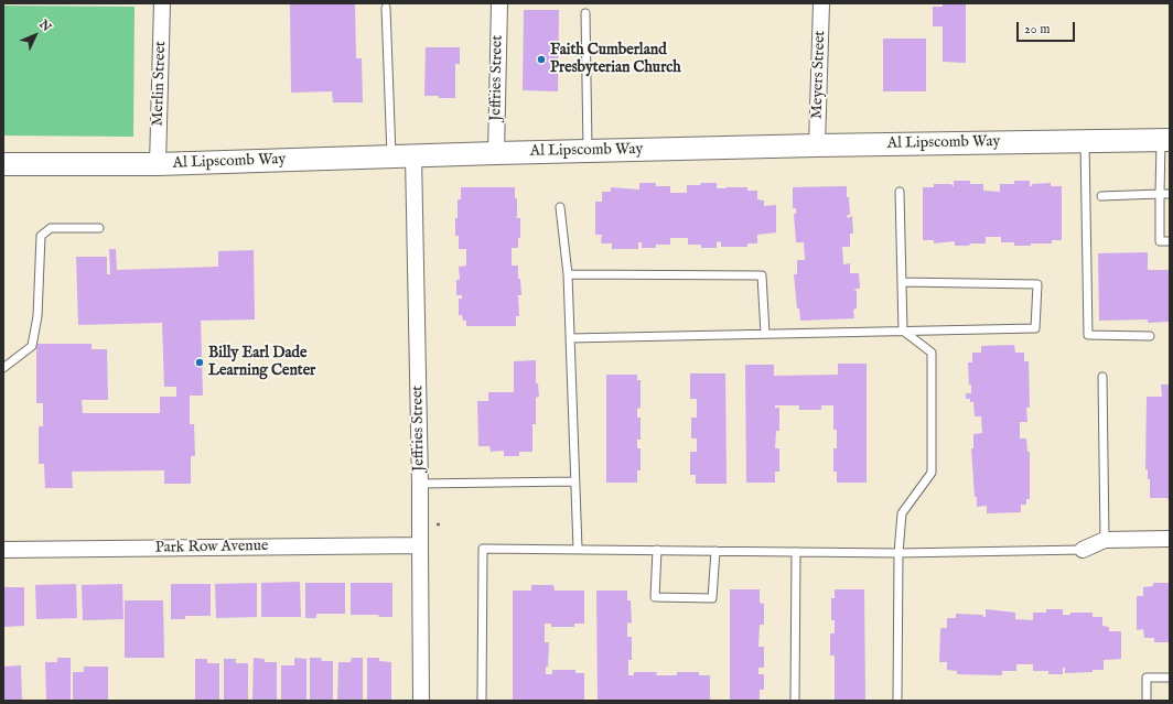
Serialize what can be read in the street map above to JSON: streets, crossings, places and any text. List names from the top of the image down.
{
  "streets": {
    "street": [
      "Meyers Street",
      "Jeffries Street",
      "Merlin Street",
      "Al Lipscomb Way",
      "Park Row Avenue"
    ]
  },
  "crossings": [
    ["Meyers Street", "Al Lipscomb Way"],
    ["Jeffries Street", "Al Lipscomb Way"],
    ["Jeffries Street", "Park Row Avenue"],
    ["Merlin Street", "Al Lipscomb Way"]
  ],
  "places": ["Faith Cumberland Presbyterian Church", "Billy Earl Dade Learning Center"],
  "scale_bar": "20 m",
  "north": "top right"
}
